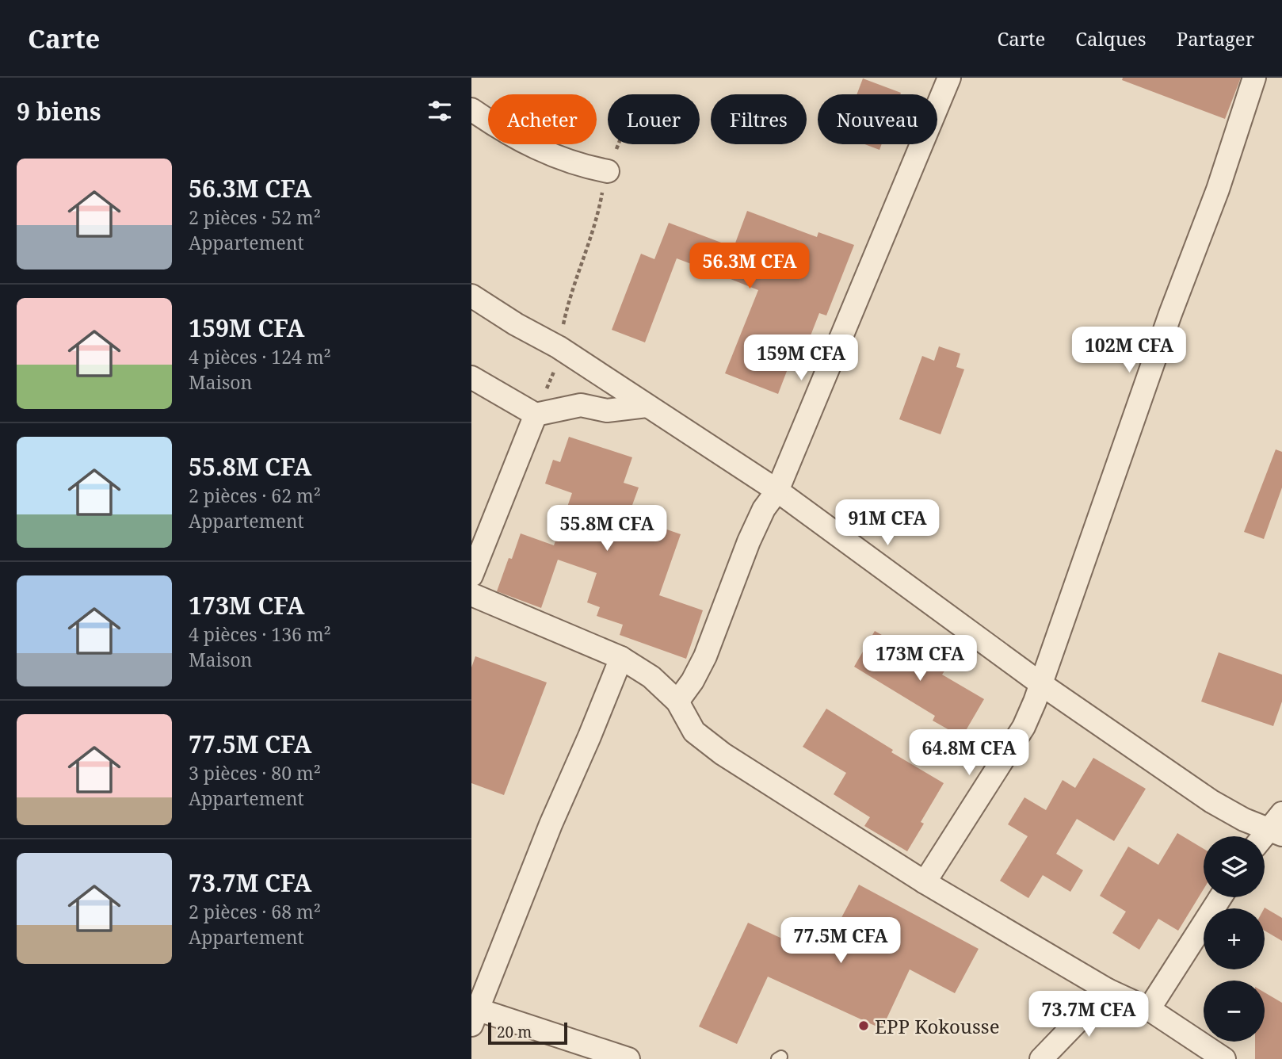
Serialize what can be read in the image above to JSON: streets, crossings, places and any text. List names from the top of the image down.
{
  "places": ["EPP Kokousse"],
  "scale_bar": "20 m",
  "page": {
    "header": "Carte",
    "nav": ["Carte", "Calques", "Partager"],
    "heading": "9 biens",
    "chip": [
      "Acheter",
      "Louer",
      "Filtres",
      "Nouveau"
    ],
    "list": [
      {
        "name": "56.3M CFA",
        "note": "2 pièces · 52 m² · Appartement"
      },
      {
        "name": "159M CFA",
        "note": "4 pièces · 124 m² · Maison"
      },
      {
        "name": "55.8M CFA",
        "note": "2 pièces · 62 m² · Appartement"
      },
      {
        "name": "173M CFA",
        "note": "4 pièces · 136 m² · Maison"
      },
      {
        "name": "77.5M CFA",
        "note": "3 pièces · 80 m² · Appartement"
      },
      {
        "name": "73.7M CFA",
        "note": "2 pièces · 68 m² · Appartement"
      }
    ],
    "price": [
      "56.3M CFA",
      "102M CFA",
      "159M CFA",
      "91M CFA",
      "55.8M CFA",
      "173M CFA",
      "64.8M CFA",
      "77.5M CFA",
      "73.7M CFA"
    ],
    "map_buttons": ["+", "−"],
    "scale": "20 m"
  }
}
